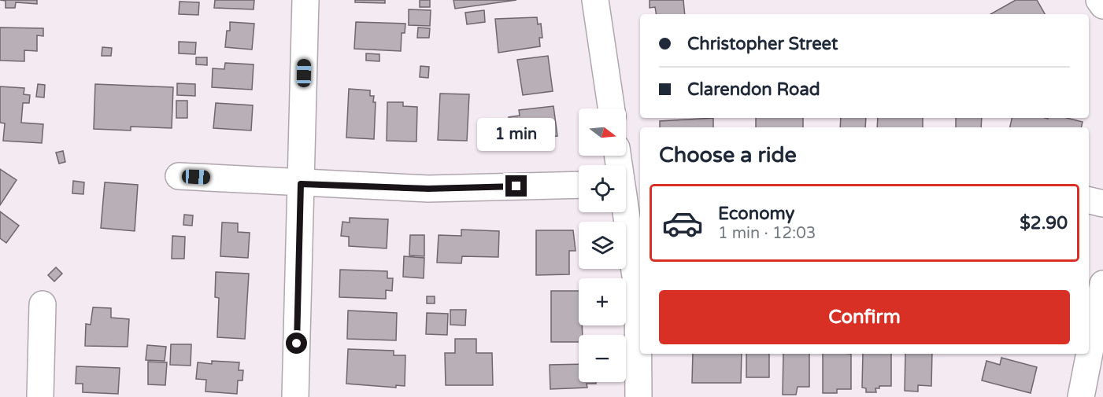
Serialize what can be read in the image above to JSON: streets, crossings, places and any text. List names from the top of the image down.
{
  "north": "right",
  "page": {
    "banner": ["Christopher Street", "Clarendon Road"],
    "map_buttons": ["+", "−"],
    "bubble": "1 min",
    "heading": "Choose a ride",
    "list": [
      {
        "name": "Economy",
        "note": "1 min · 12:03",
        "value": "$2.90"
      }
    ],
    "buttons": "Confirm"
  }
}
